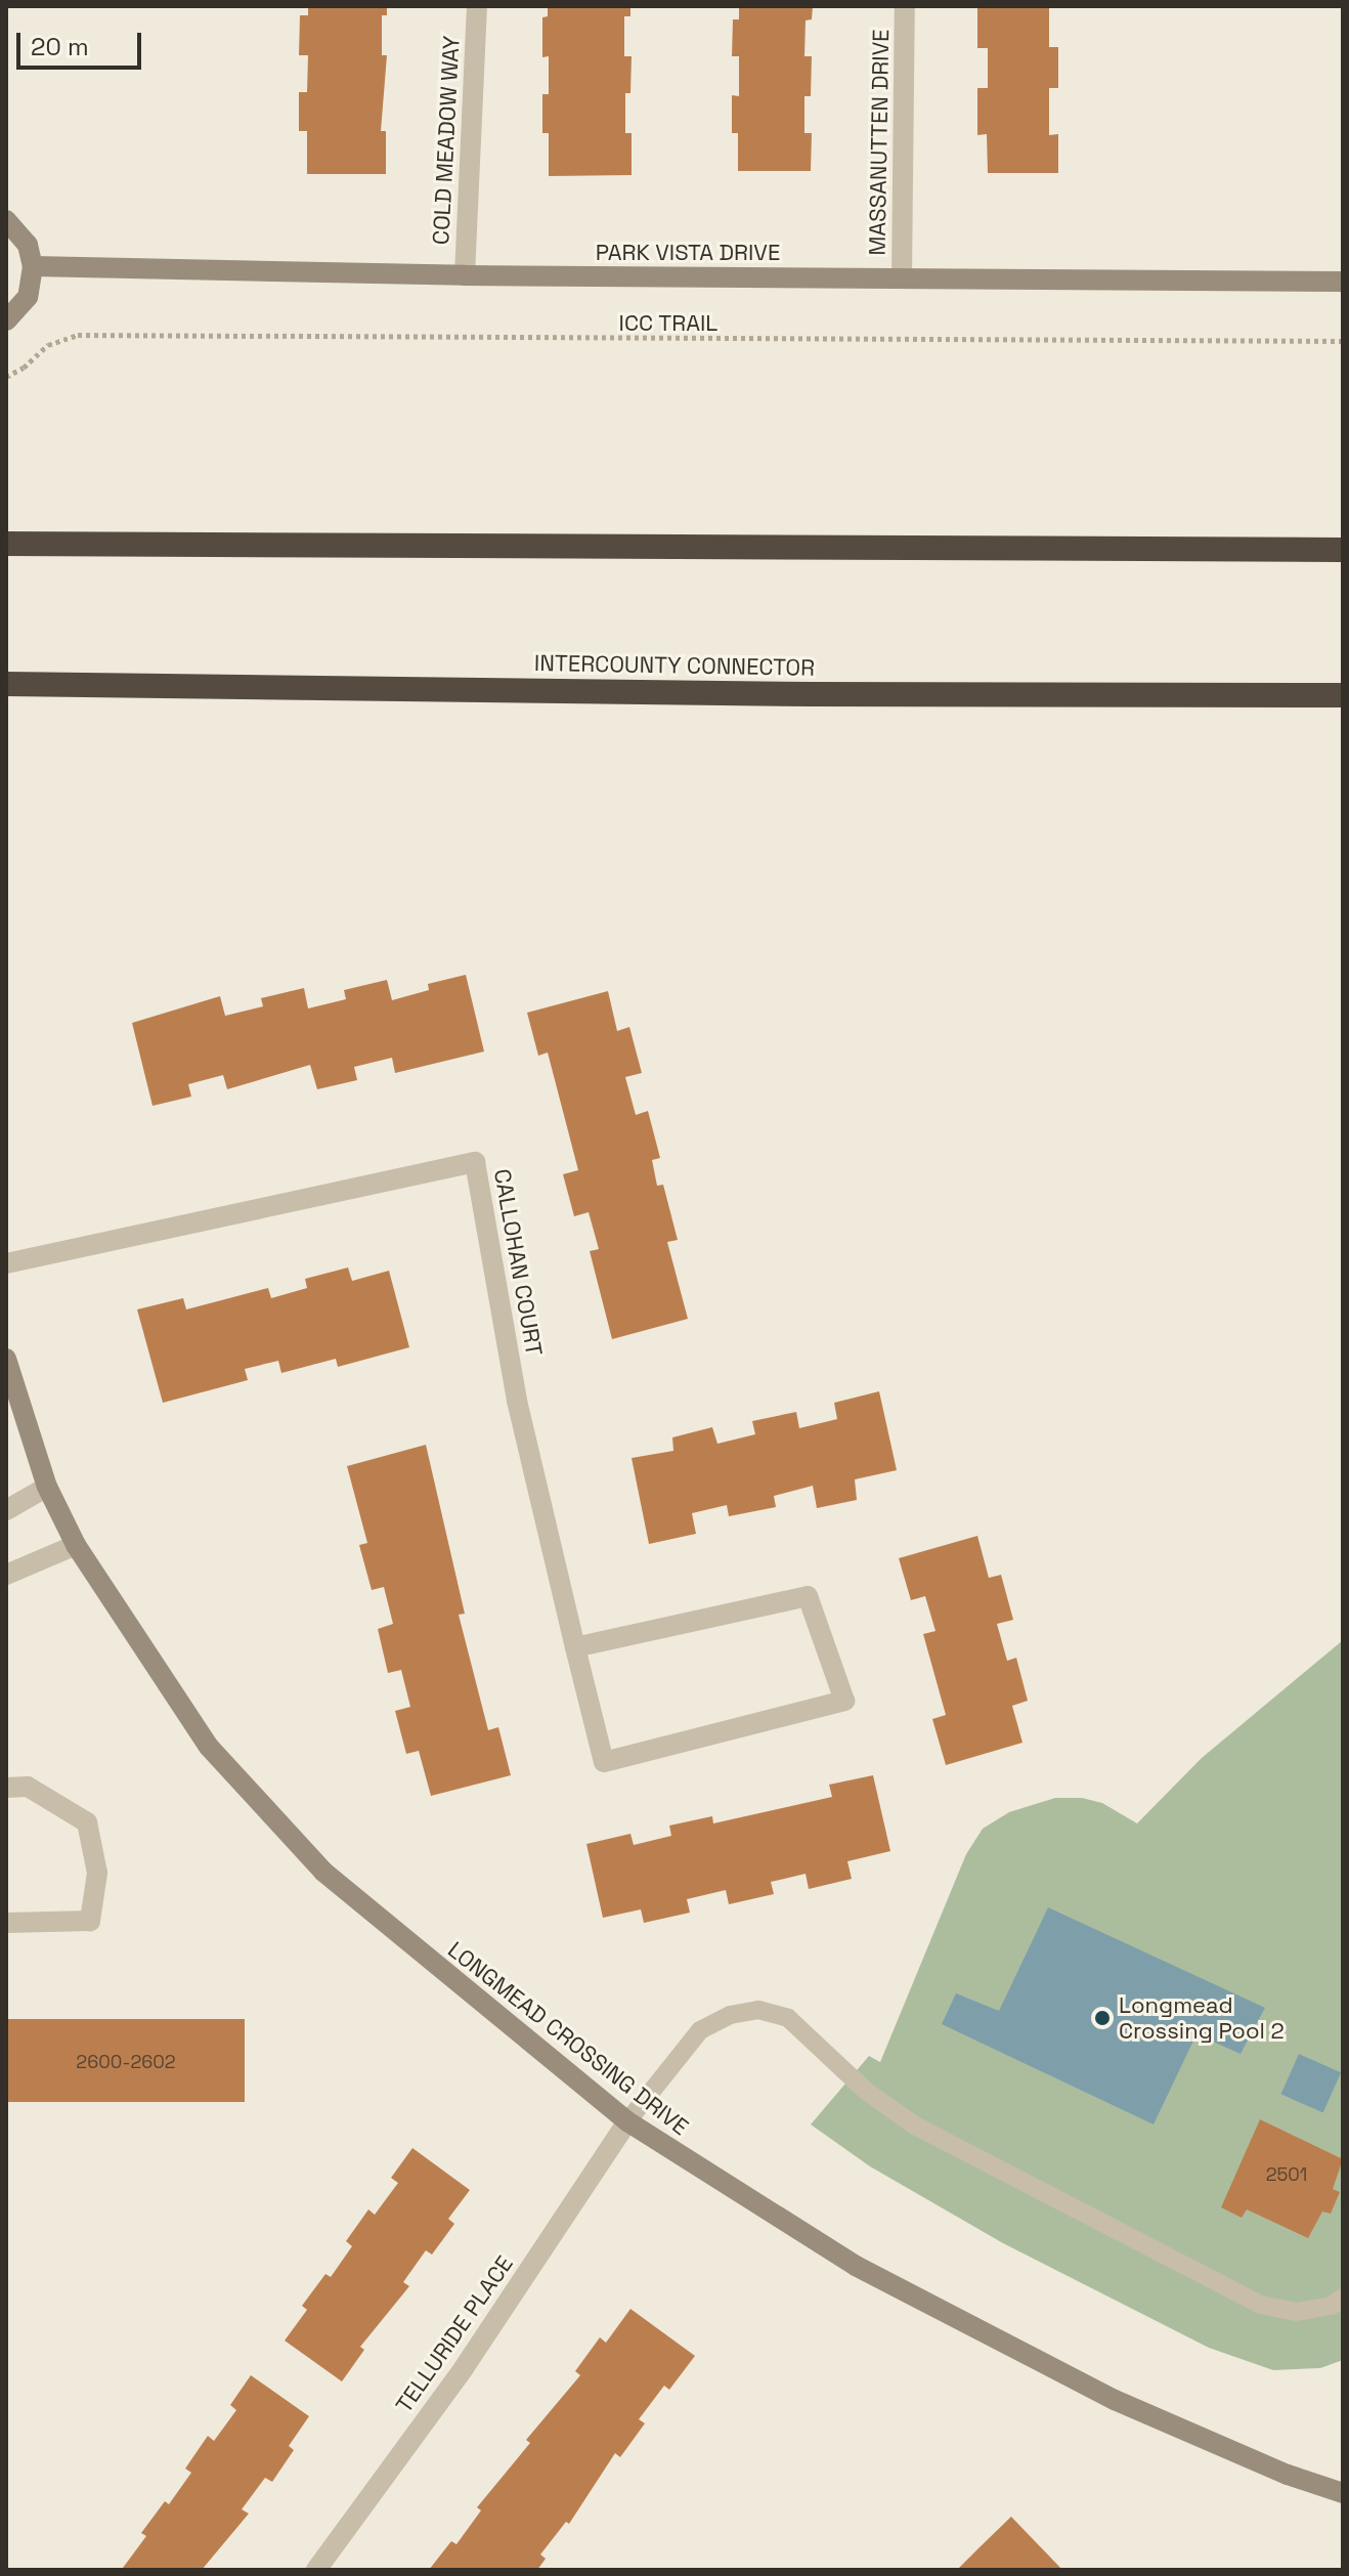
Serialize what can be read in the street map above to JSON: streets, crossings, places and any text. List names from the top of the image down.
{
  "streets": {
    "highway": ["INTERCOUNTY CONNECTOR"],
    "street": [
      "COLD MEADOW WAY",
      "MASSANUTTEN DRIVE",
      "PARK VISTA DRIVE",
      "CALLOHAN COURT",
      "LONGMEAD CROSSING DRIVE",
      "TELLURIDE PLACE"
    ],
    "path": ["ICC TRAIL"]
  },
  "crossings": [
    ["COLD MEADOW WAY", "PARK VISTA DRIVE"],
    ["MASSANUTTEN DRIVE", "PARK VISTA DRIVE"],
    ["LONGMEAD CROSSING DRIVE", "TELLURIDE PLACE"]
  ],
  "places": ["Longmead Crossing Pool 2"],
  "house_numbers": ["2600-2602", "2501"],
  "scale_bar": "20 m"
}
